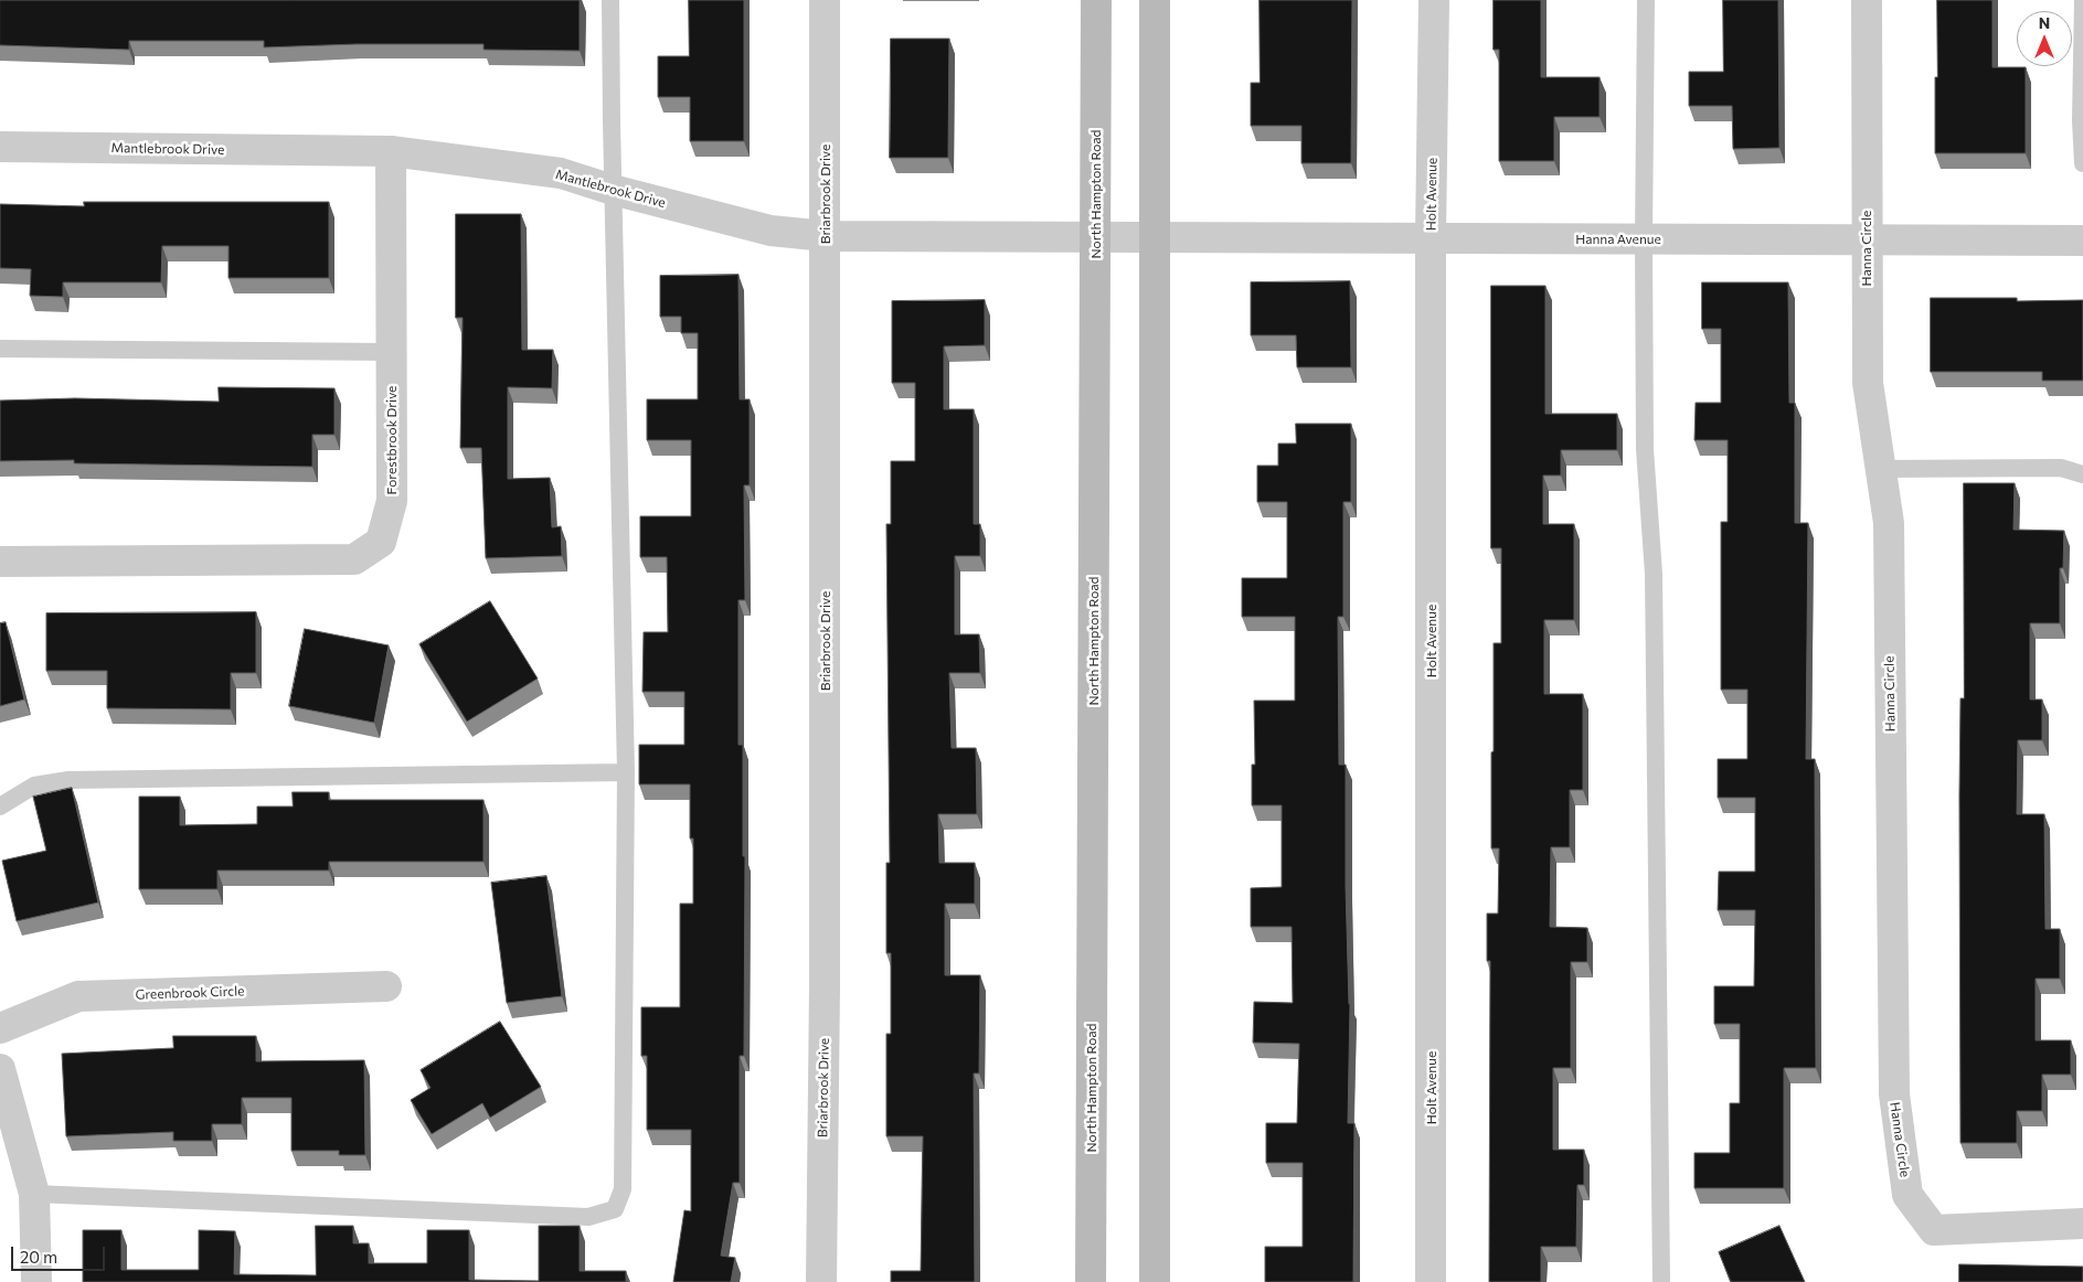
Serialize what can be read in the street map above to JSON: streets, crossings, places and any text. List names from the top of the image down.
{
  "streets": {
    "main road": ["North Hampton Road"],
    "street": [
      "Mantlebrook Drive",
      "Briarbrook Drive",
      "Holt Avenue",
      "Hanna Avenue",
      "Hanna Circle",
      "Forestbrook Drive",
      "Greenbrook Circle"
    ]
  },
  "crossings": [
    ["Mantlebrook Drive", "Briarbrook Drive"],
    ["Mantlebrook Drive", "North Hampton Road"],
    ["Mantlebrook Drive", "Hanna Avenue"],
    ["Mantlebrook Drive", "Forestbrook Drive"],
    ["Holt Avenue", "Hanna Avenue"],
    ["Hanna Avenue", "Hanna Circle"]
  ],
  "scale_bar": "20 m",
  "north": "top"
}
